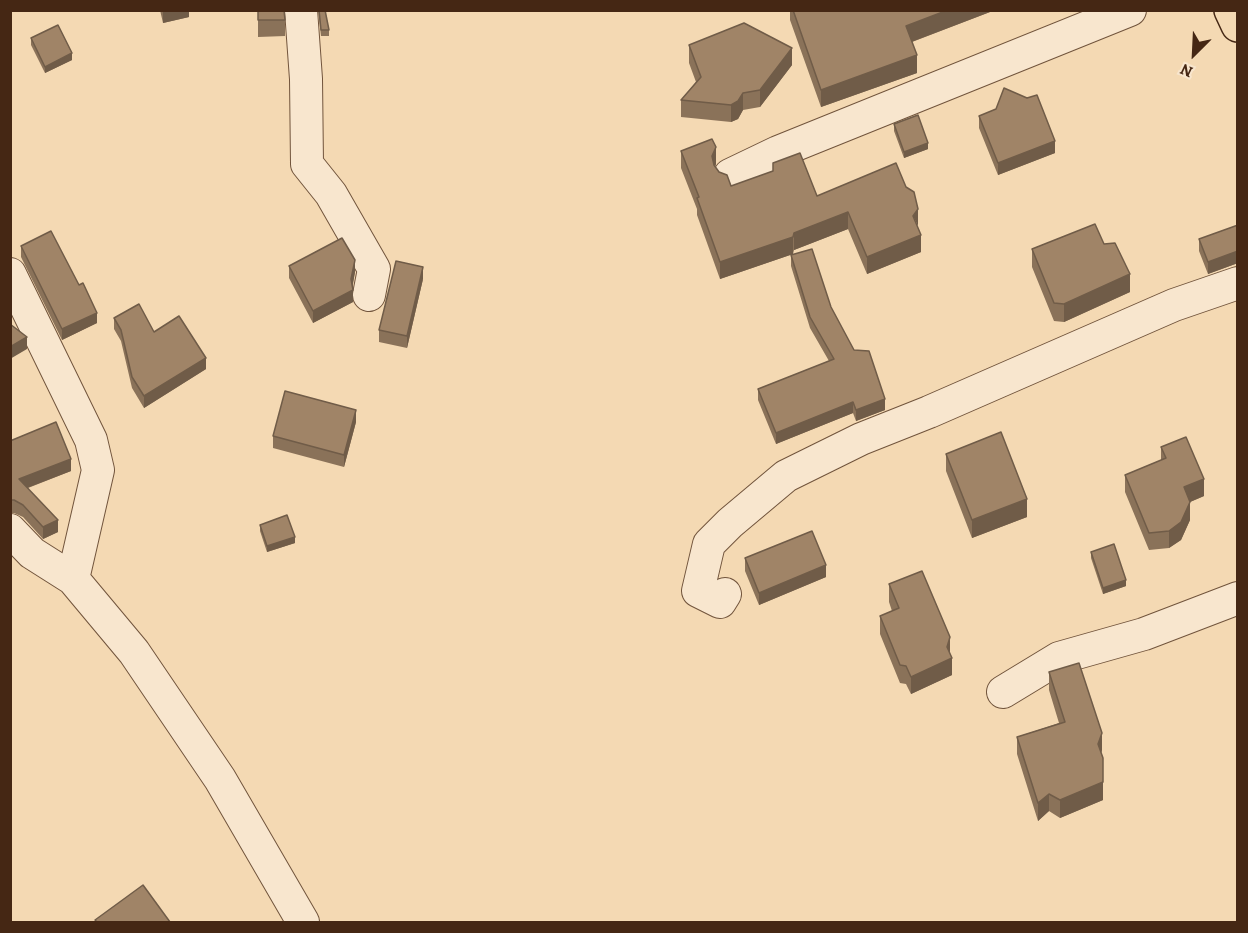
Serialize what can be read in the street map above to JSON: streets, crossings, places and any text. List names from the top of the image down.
{
  "north": "bottom left"
}
